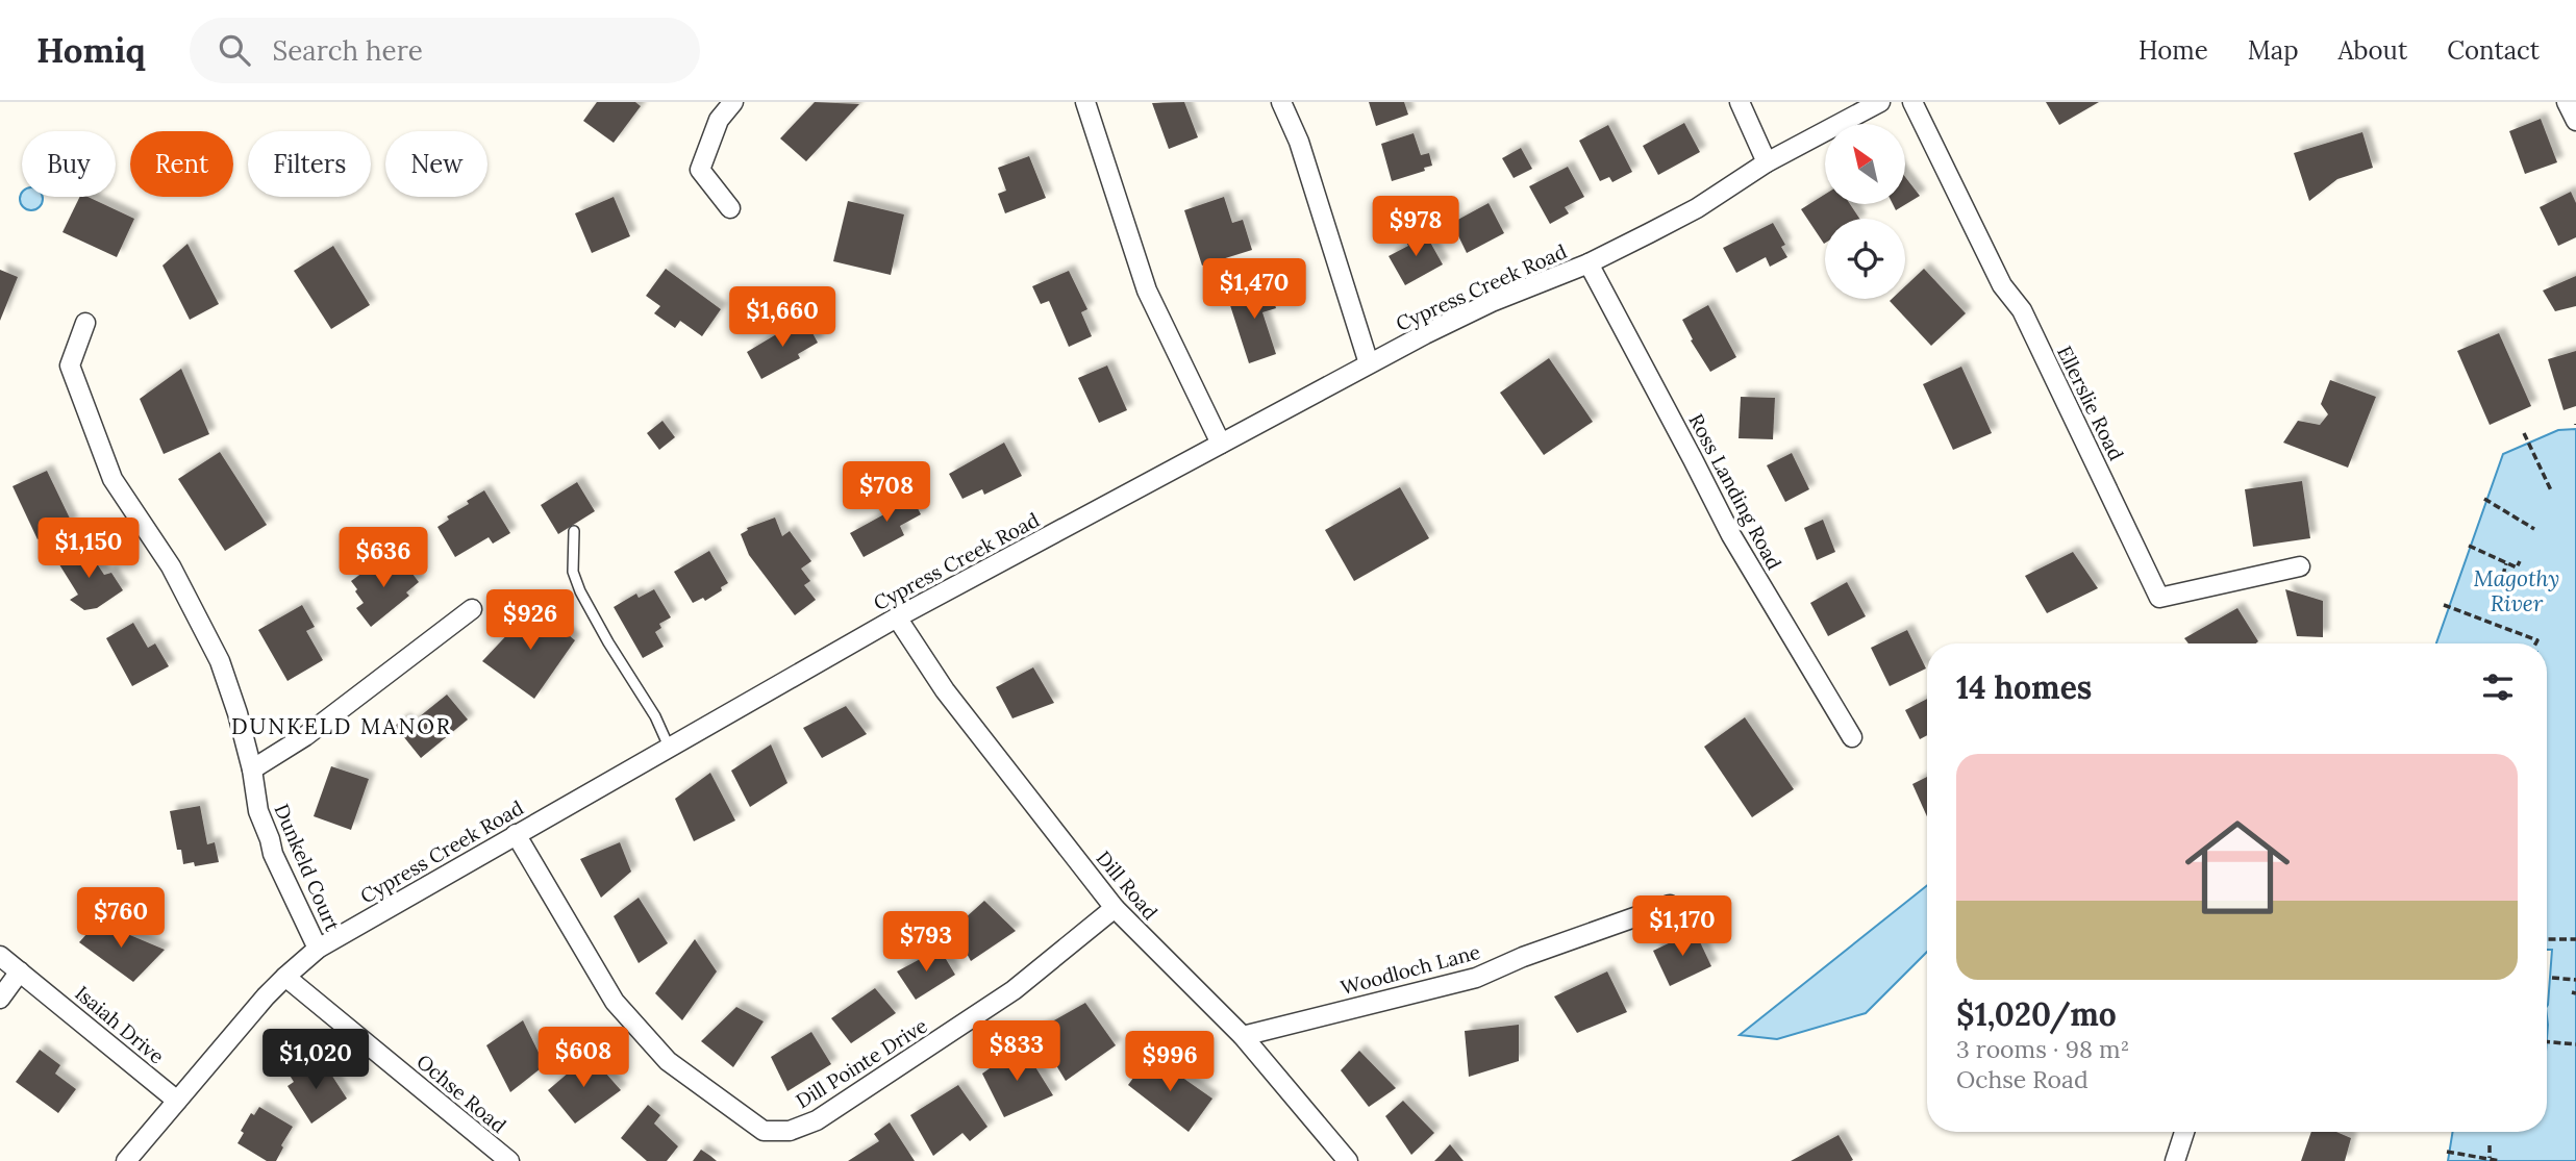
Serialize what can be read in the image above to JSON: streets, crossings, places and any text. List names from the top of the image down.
{
  "streets": {
    "street": [
      "Cypress Creek Road",
      "Ellerslie Road",
      "Ross Landing Road",
      "Dunkeld Court",
      "Dill Road",
      "Woodloch Lane",
      "Isaiah Drive",
      "Dill Pointe Drive",
      "Ochse Road"
    ]
  },
  "crossings": [
    ["Cypress Creek Road", "Ross Landing Road"],
    ["Cypress Creek Road", "Dunkeld Court"],
    ["Cypress Creek Road", "Dill Road"],
    ["Cypress Creek Road", "Isaiah Drive"],
    ["Cypress Creek Road", "Dill Pointe Drive"],
    ["Cypress Creek Road", "Ochse Road"],
    ["Dill Road", "Woodloch Lane"],
    ["Dill Road", "Dill Pointe Drive"]
  ],
  "districts": ["DUNKELD MANOR"],
  "water": ["Magothy River"],
  "north": "top left",
  "page": {
    "header": "Homiq",
    "search": "Search here",
    "nav": [
      "Home",
      "Map",
      "About",
      "Contact"
    ],
    "chip": [
      "Buy",
      "Rent",
      "Filters",
      "New"
    ],
    "price": [
      "$978",
      "$1,470",
      "$1,660",
      "$708",
      "$1,150",
      "$636",
      "$926",
      "$760",
      "$1,170",
      "$793",
      "$833",
      "$608",
      "$1,020",
      "$996"
    ],
    "heading": "14 homes",
    "list": [
      {
        "name": "$1,020/mo",
        "note": "3 rooms · 98 m² · Ochse Road"
      }
    ]
  }
}
